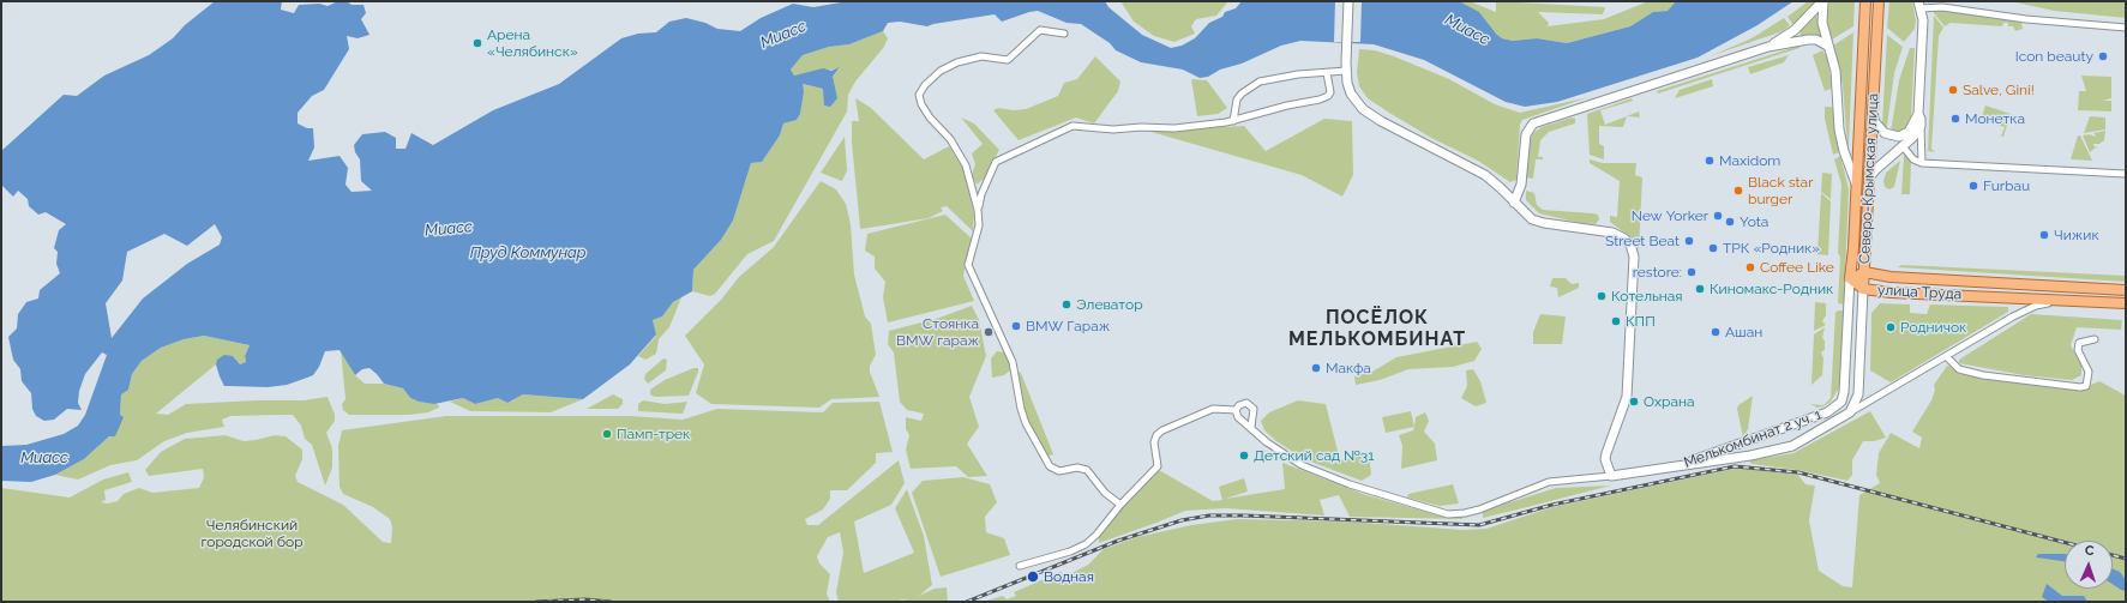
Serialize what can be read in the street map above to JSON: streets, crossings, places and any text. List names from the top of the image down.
{
  "streets": {
    "main road": ["Северо-Крымская улица", "улица Труда"],
    "street": ["Мелькомбинат 2 уч. 1"]
  },
  "crossings": [
    ["Северо-Крымская улица", "улица Труда"],
    ["Северо-Крымская улица", "Мелькомбинат 2 уч. 1"]
  ],
  "districts": ["ПОСЁЛОК МЕЛЬКОМБИНАТ"],
  "water": ["Миасс", "Пруд Коммунар"],
  "parks": ["Челябинский городской бор"],
  "places": [
    "Арена «Челябинск»",
    "Icon beauty",
    "Salve, Gini!",
    "Монетка",
    "Maxidom",
    "Furbau",
    "Black star burger",
    "New Yorker",
    "Yota",
    "Чижик",
    "Street Beat",
    "ТРК «Родник»",
    "Coffee Like",
    "restore:",
    "Киномакс-Родник",
    "Котельная",
    "Элеватор",
    "КПП",
    "BMW Гараж",
    "Родничок",
    "Стоянка BMW гараж",
    "Ашан",
    "Макфа",
    "Охрана",
    "Памп-трек",
    "Детский сад №31",
    "Водная"
  ],
  "north": "top"
}
